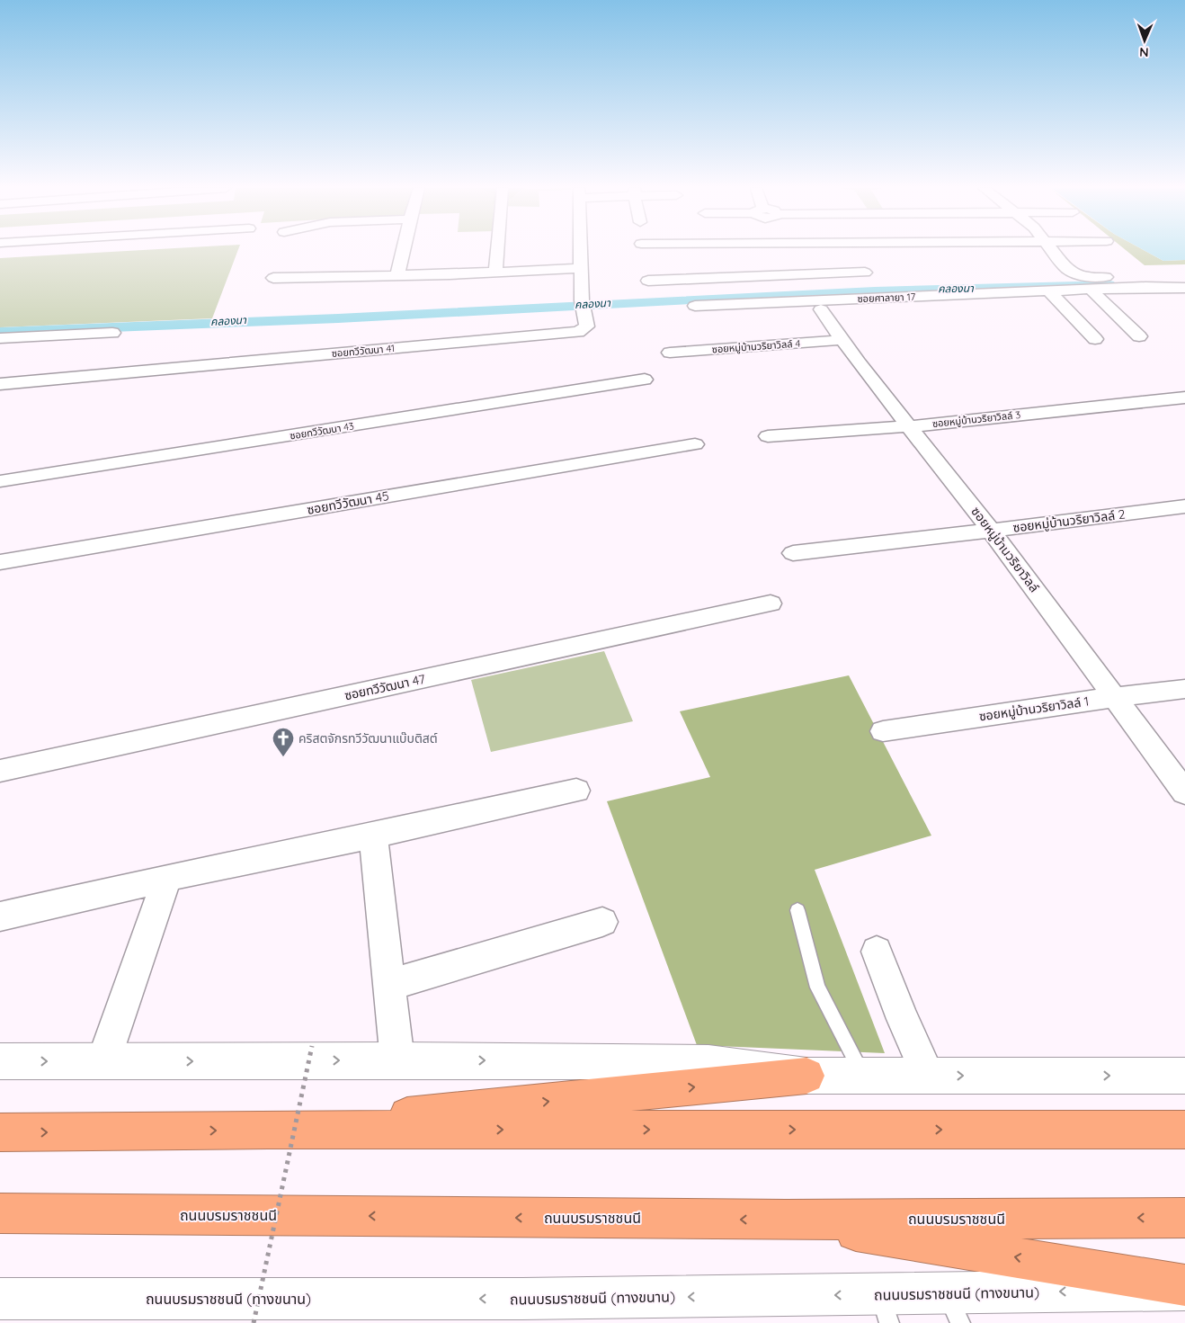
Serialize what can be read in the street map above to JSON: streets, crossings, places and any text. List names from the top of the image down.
{
  "streets": {
    "highway": ["ถนนบรมราชชนนี"],
    "main road": ["ถนนบรมราชชนนี (ทางขนาน)"],
    "street": [
      "ซอยศาลายา 17",
      "ซอยหมู่บ้านวริยาวิลล์ 4",
      "ซอยทวีวัฒนา 41",
      "ซอยหมู่บ้านวริยาวิลล์ 3",
      "ซอยทวีวัฒนา 43",
      "ซอยทวีวัฒนา 45",
      "ซอยหมู่บ้านวริยาวิลล์ 2",
      "ซอยหมู่บ้านวริยาวิลล์",
      "ซอยทวีวัฒนา 47",
      "ซอยหมู่บ้านวริยาวิลล์ 1"
    ]
  },
  "crossings": [
    ["ซอยหมู่บ้านวริยาวิลล์ 4", "ซอยหมู่บ้านวริยาวิลล์"],
    ["ซอยหมู่บ้านวริยาวิลล์ 3", "ซอยหมู่บ้านวริยาวิลล์"],
    ["ซอยหมู่บ้านวริยาวิลล์ 2", "ซอยหมู่บ้านวริยาวิลล์"],
    ["ซอยหมู่บ้านวริยาวิลล์", "ซอยหมู่บ้านวริยาวิลล์ 1"]
  ],
  "one_way": ["ถนนบรมราชชนนี (ทางขนาน)"],
  "water": ["คลองนา"],
  "places": {
    "church": ["คริสตจักรทวีวัฒนาแบ๊บติสต์"]
  },
  "north": "bottom"
}
